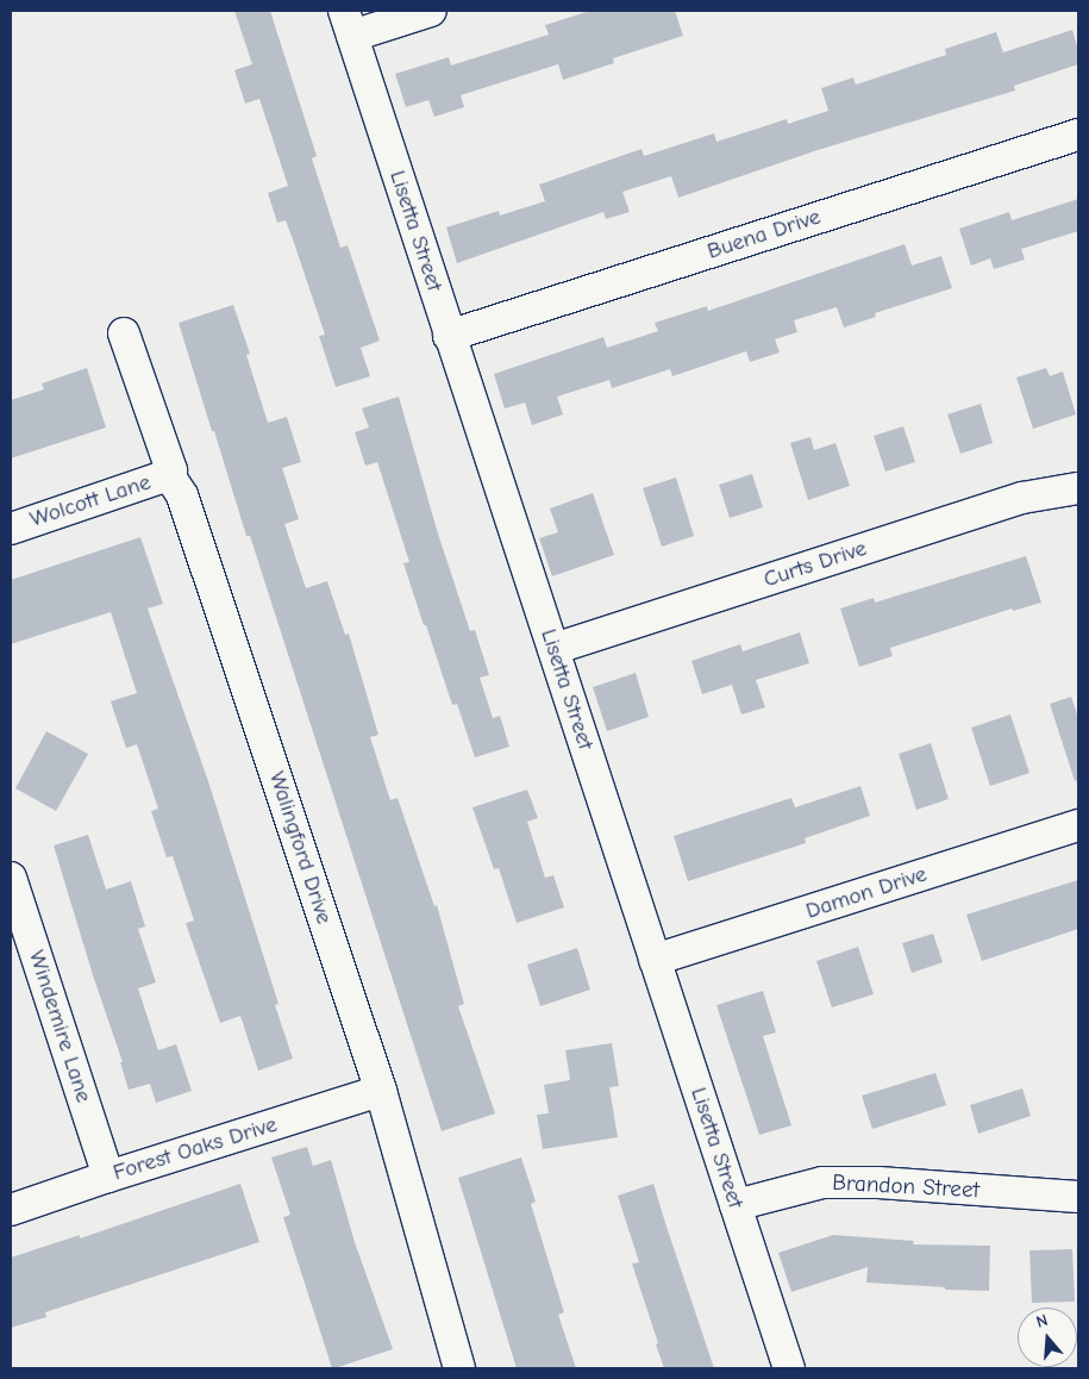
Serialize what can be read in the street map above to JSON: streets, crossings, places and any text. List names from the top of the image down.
{
  "streets": {
    "street": [
      "Lisetta Street",
      "Buena Drive",
      "Wolcott Lane",
      "Curts Drive",
      "Walingford Drive",
      "Damon Drive",
      "Windemire Lane",
      "Forest Oaks Drive",
      "Brandon Street"
    ]
  },
  "crossings": [
    ["Lisetta Street", "Buena Drive"],
    ["Lisetta Street", "Curts Drive"],
    ["Lisetta Street", "Damon Drive"],
    ["Lisetta Street", "Brandon Street"],
    ["Wolcott Lane", "Walingford Drive"],
    ["Walingford Drive", "Forest Oaks Drive"],
    ["Windemire Lane", "Forest Oaks Drive"]
  ],
  "north": "top"
}
